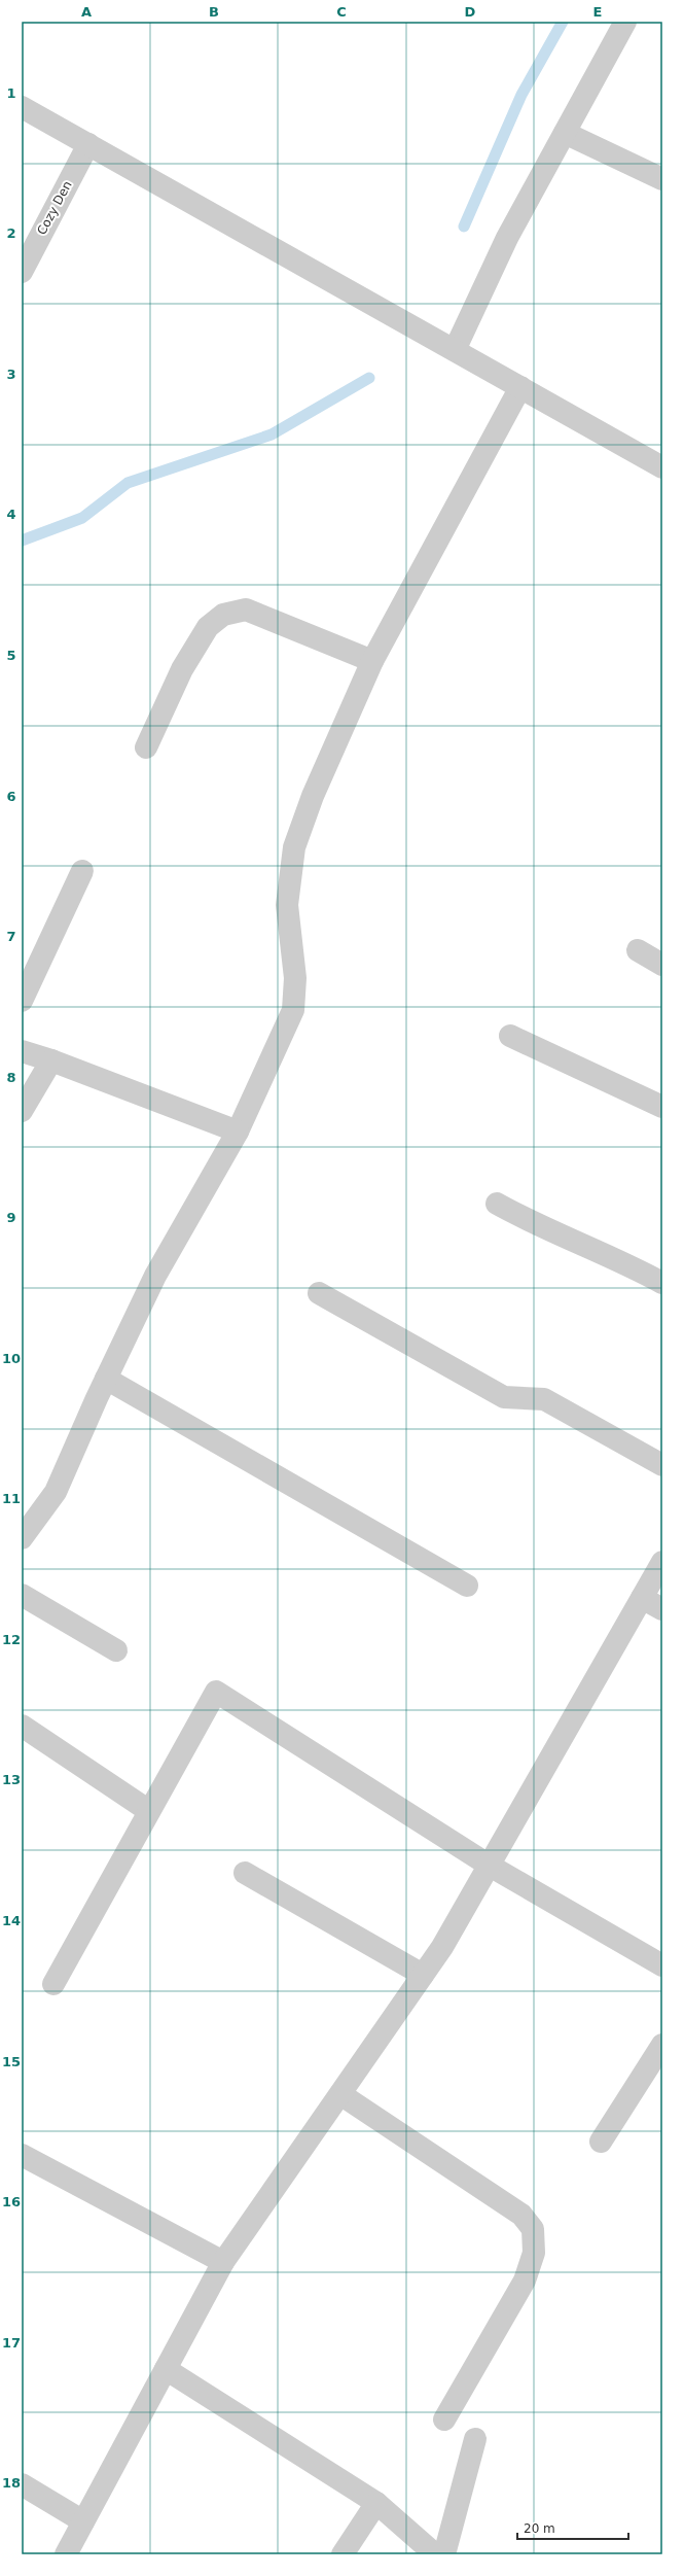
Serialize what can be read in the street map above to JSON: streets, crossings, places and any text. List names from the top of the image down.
{
  "streets": {
    "street": ["Cozy Den"]
  },
  "scale_bar": "20 m",
  "grid": {
    "columns": [
      "A",
      "B",
      "C",
      "D",
      "E"
    ],
    "rows": [
      "1",
      "2",
      "3",
      "4",
      "5",
      "6",
      "7",
      "8",
      "9",
      "10",
      "11",
      "12",
      "13",
      "14",
      "15",
      "16",
      "17",
      "18"
    ]
  }
}
